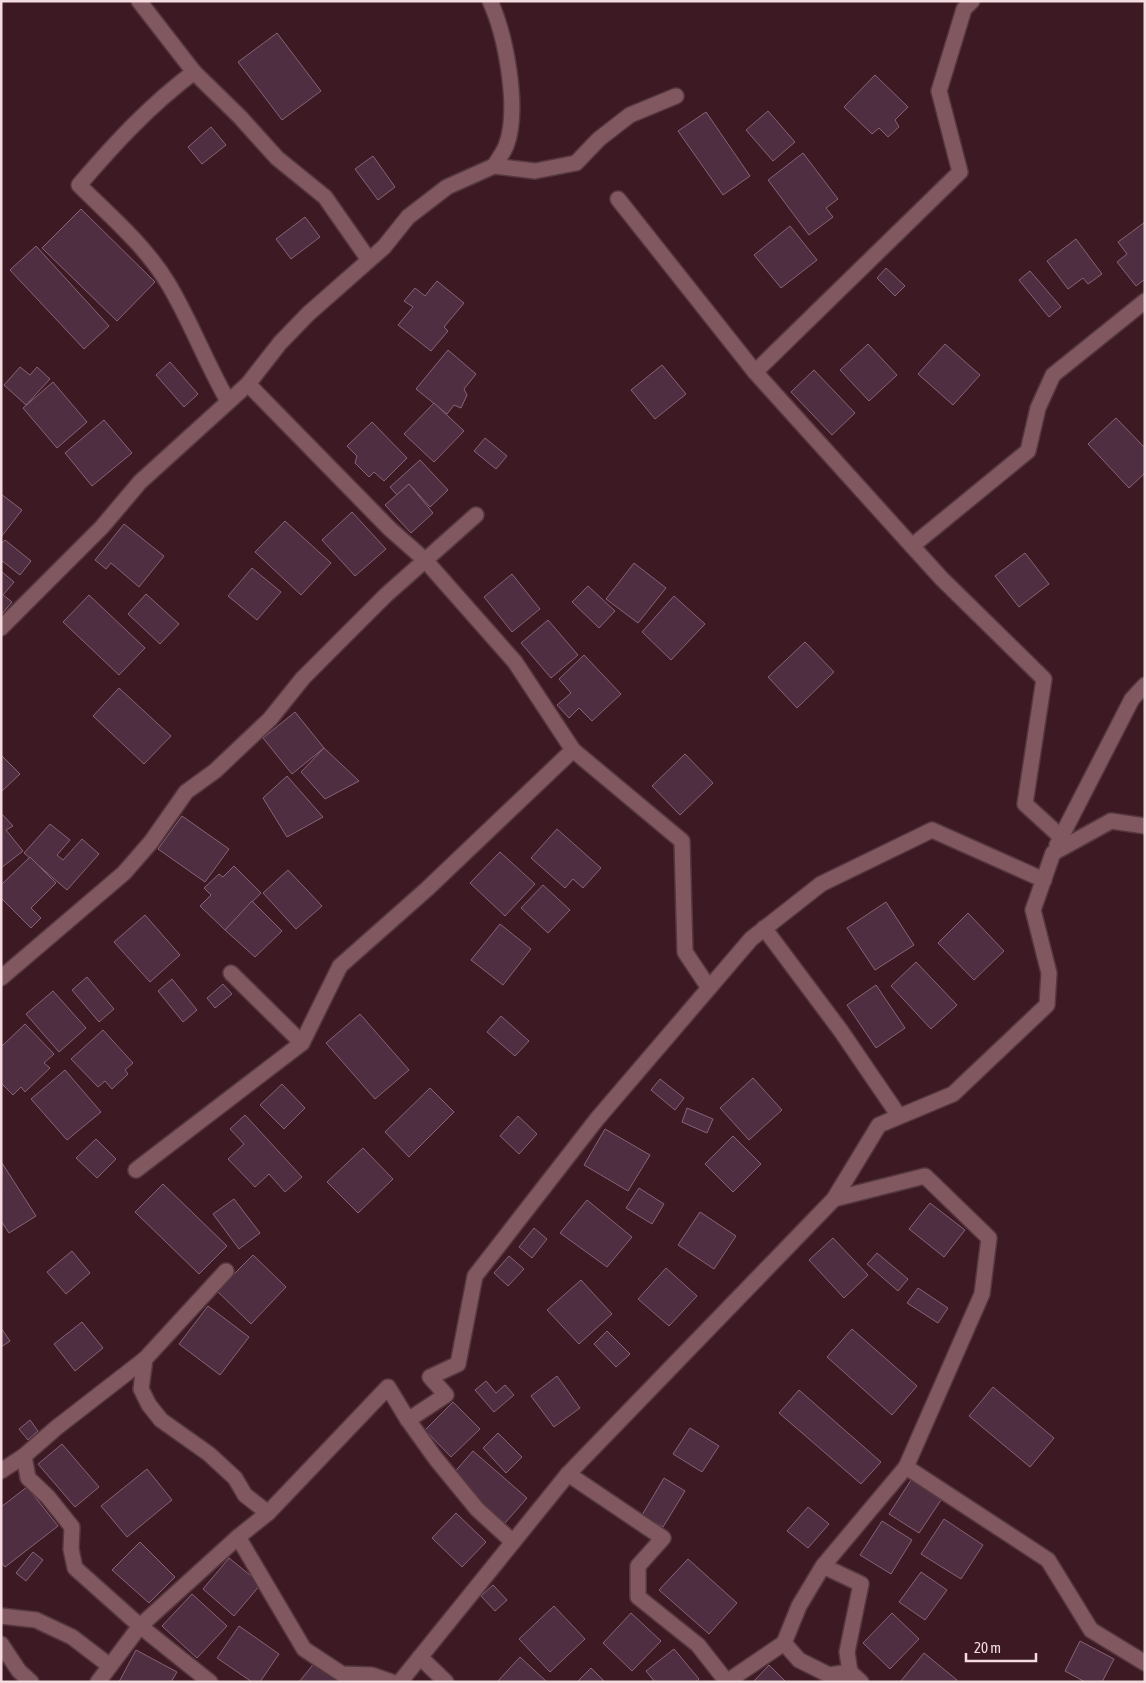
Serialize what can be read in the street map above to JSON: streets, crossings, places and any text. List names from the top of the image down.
{
  "scale_bar": "20 m"
}
